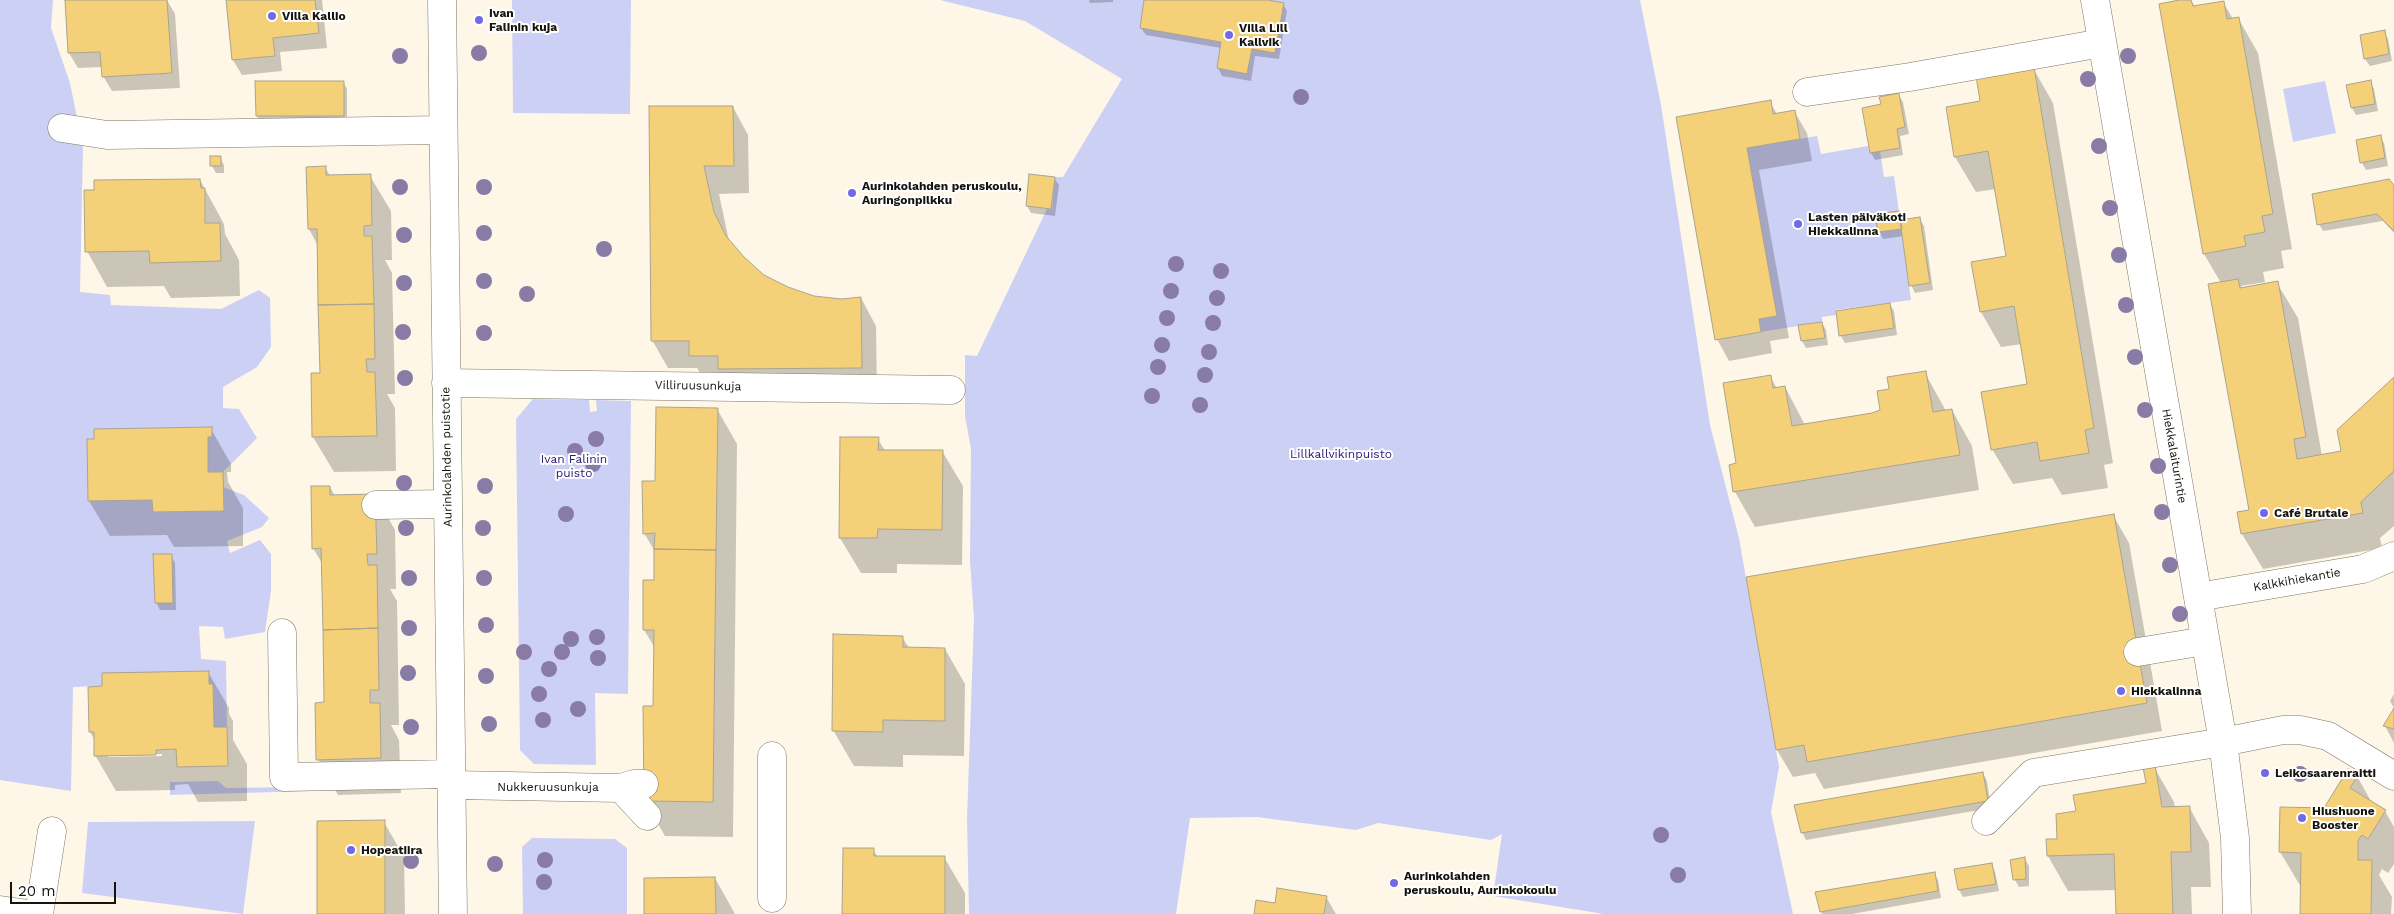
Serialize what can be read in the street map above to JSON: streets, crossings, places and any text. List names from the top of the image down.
{
  "streets": {
    "street": [
      "Villiruusunkuja",
      "Hiekkalaiturintie",
      "Aurinkolahden puistotie",
      "Kalkkihiekantie",
      "Nukkeruusunkuja"
    ]
  },
  "crossings": [
    ["Villiruusunkuja", "Aurinkolahden puistotie"],
    ["Hiekkalaiturintie", "Kalkkihiekantie"],
    ["Aurinkolahden puistotie", "Nukkeruusunkuja"]
  ],
  "parks": ["Lillkallvikinpuisto", "Ivan Falinin puisto"],
  "places": [
    "Villa Kallio",
    "Ivan Falinin kuja",
    "Villa Lill Kallvik",
    "Aurinkolahden peruskoulu, Auringonpilkku",
    "Lasten päiväkoti Hiekkalinna",
    "Café Brutale",
    "Hiekkalinna",
    "Leikosaarenraitti",
    "Hiushuone Booster",
    "Hopeatiira",
    "Aurinkolahden peruskoulu, Aurinkokoulu"
  ],
  "scale_bar": "20 m"
}
